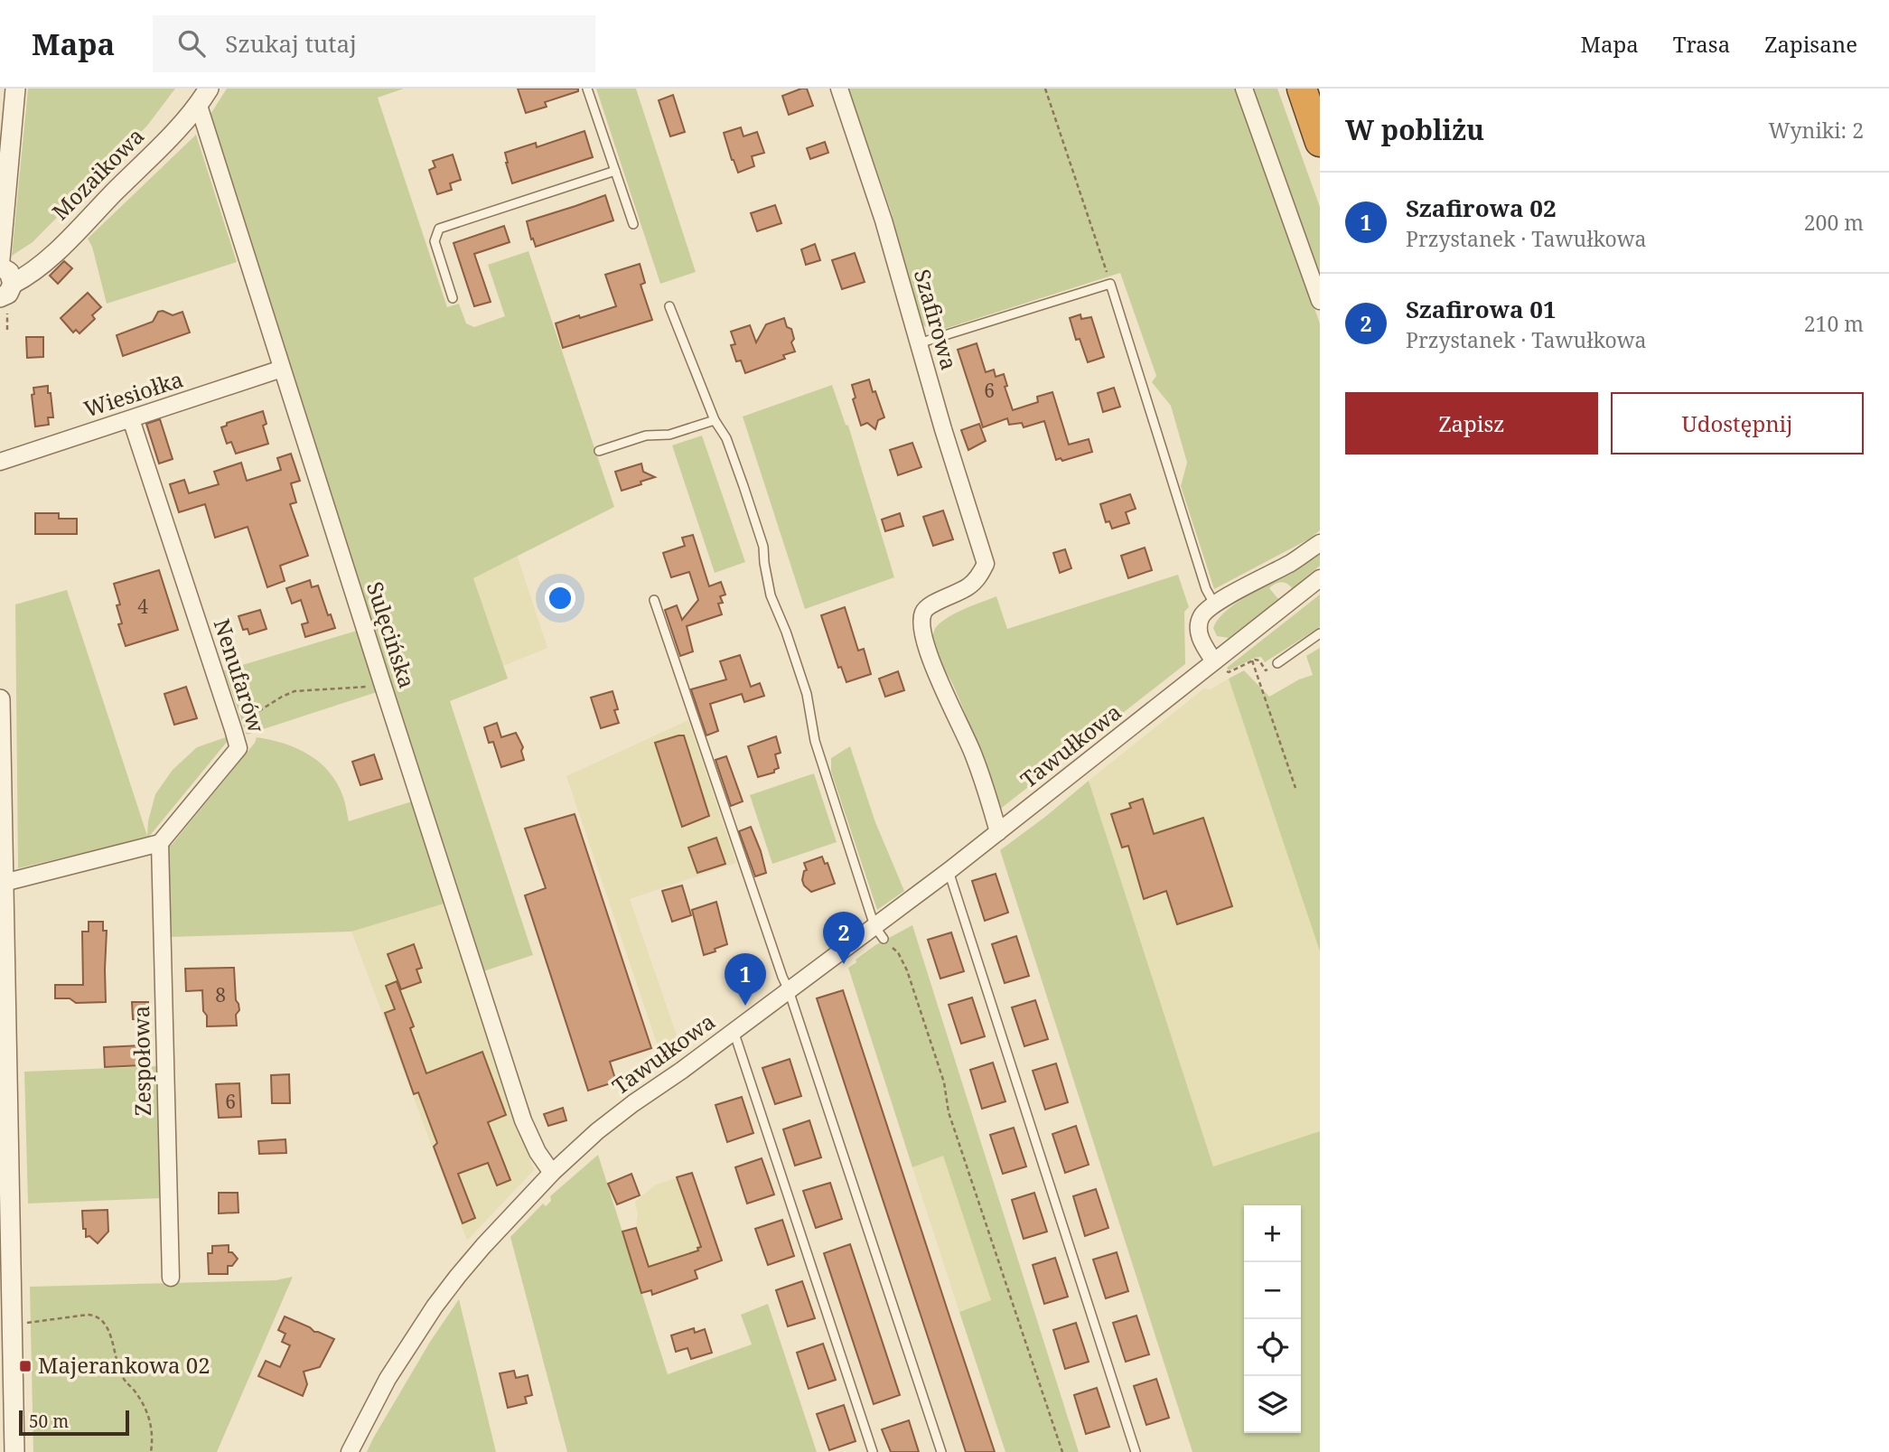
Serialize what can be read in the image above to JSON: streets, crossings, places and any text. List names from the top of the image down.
{
  "streets": {
    "street": [
      "Mozaikowa",
      "Szafirowa",
      "Wiesiołka",
      "Sulęcińska",
      "Nenufarów",
      "Tawułkowa",
      "Zespołowa"
    ]
  },
  "crossings": [
    ["Mozaikowa", "Sulęcińska"],
    ["Szafirowa", "Tawułkowa"],
    ["Wiesiołka", "Sulęcińska"],
    ["Wiesiołka", "Nenufarów"],
    ["Sulęcińska", "Tawułkowa"],
    ["Nenufarów", "Zespołowa"]
  ],
  "places": {
    "transit": ["Majerankowa 02"]
  },
  "house_numbers": [
    "6",
    "4",
    "8",
    "6"
  ],
  "scale_bar": "50 m",
  "page": {
    "header": "Mapa",
    "search": "Szukaj tutaj",
    "nav": ["Mapa", "Trasa", "Zapisane"],
    "heading": ["W pobliżu", "Wyniki: 2"],
    "list": [
      {
        "mark": "1",
        "name": "Szafirowa 02",
        "note": "Przystanek · Tawułkowa",
        "value": "200 m"
      },
      {
        "mark": "2",
        "name": "Szafirowa 01",
        "note": "Przystanek · Tawułkowa",
        "value": "210 m"
      }
    ],
    "buttons": ["Zapisz", "Udostępnij"],
    "pins": ["2", "1"],
    "map_buttons": ["+", "−"],
    "scale": "50 m"
  }
}
